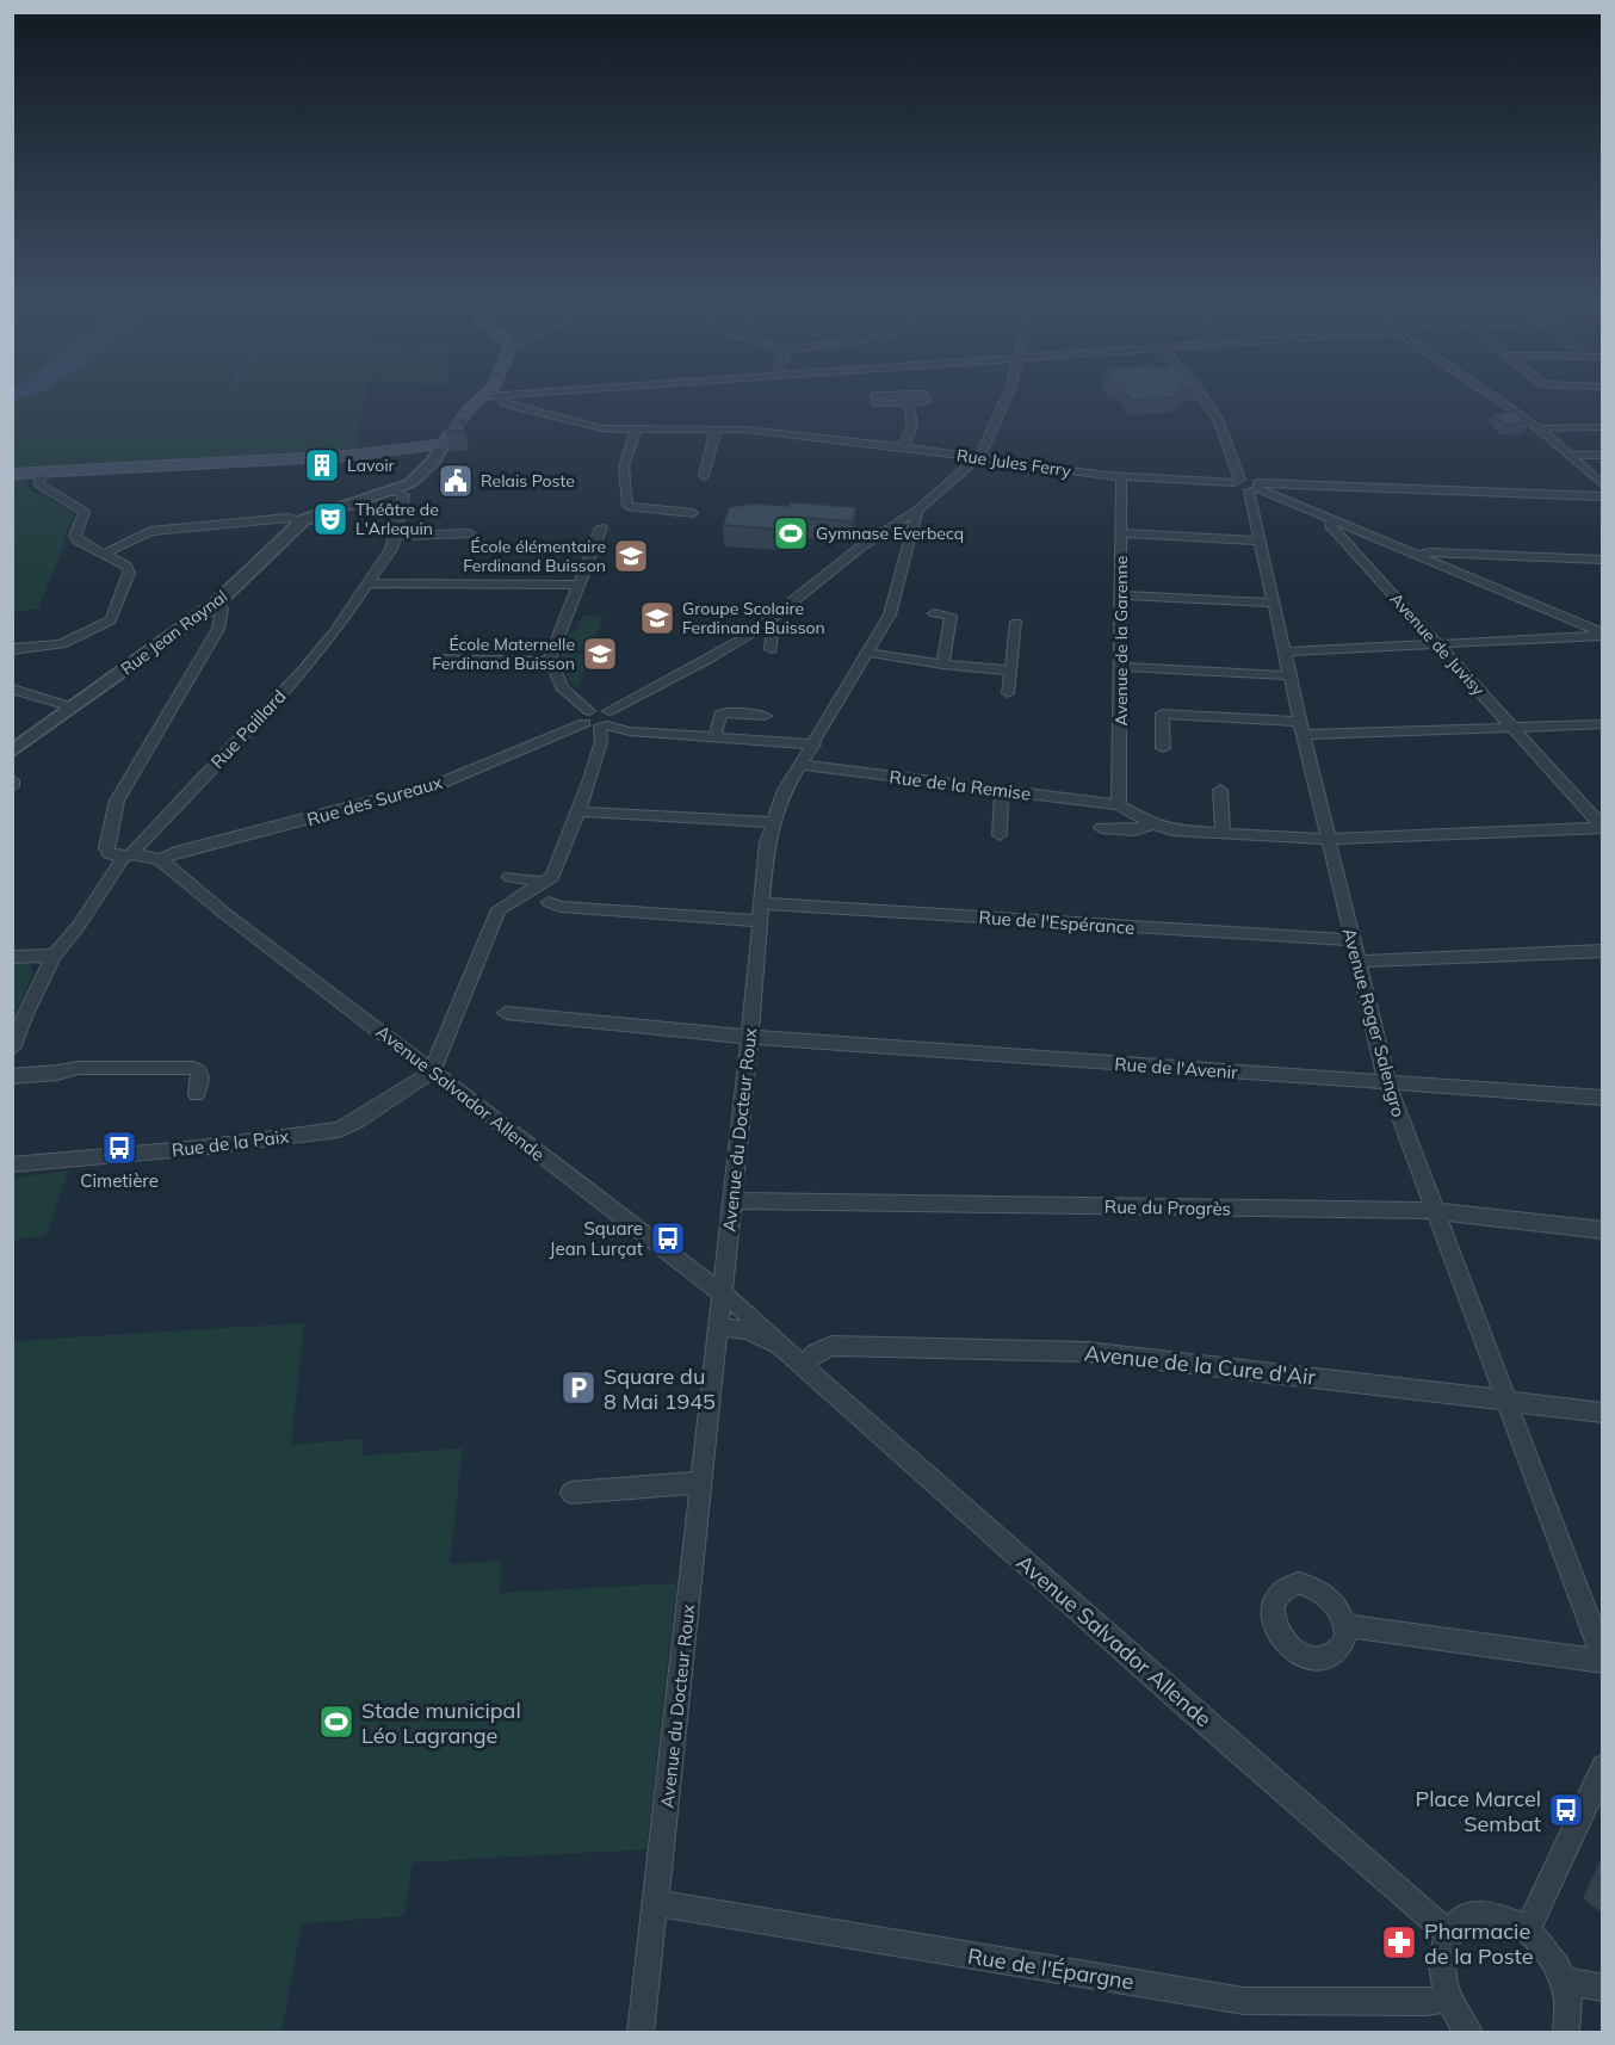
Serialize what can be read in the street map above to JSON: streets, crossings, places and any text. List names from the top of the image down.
{
  "streets": {
    "main road": ["Rue Jean Raynal"],
    "street": [
      "Rue Jules Ferry",
      "Avenue de la Garenne",
      "Avenue de Juvisy",
      "Rue Paillard",
      "Rue de la Remise",
      "Rue des Sureaux",
      "Rue de l'Espérance",
      "Avenue Roger Salengro",
      "Rue de l'Avenir",
      "Avenue Salvador Allende",
      "Avenue du Docteur Roux",
      "Rue de la Paix",
      "Rue du Progrès",
      "Avenue de la Cure d'Air",
      "Rue de l'Épargne"
    ]
  },
  "crossings": [
    ["Rue Jules Ferry", "Avenue de la Garenne"],
    ["Rue Jules Ferry", "Avenue Roger Salengro"],
    ["Rue Jean Raynal", "Rue Paillard"],
    ["Avenue de la Garenne", "Rue de la Remise"],
    ["Rue de la Remise", "Avenue du Docteur Roux"],
    ["Rue des Sureaux", "Avenue Salvador Allende"],
    ["Rue de l'Espérance", "Avenue Roger Salengro"],
    ["Rue de l'Espérance", "Avenue du Docteur Roux"],
    ["Avenue Roger Salengro", "Rue de l'Avenir"],
    ["Avenue Roger Salengro", "Rue du Progrès"],
    ["Avenue Roger Salengro", "Avenue de la Cure d'Air"],
    ["Rue de l'Avenir", "Avenue du Docteur Roux"],
    ["Avenue Salvador Allende", "Avenue du Docteur Roux"],
    ["Avenue Salvador Allende", "Rue de la Paix"],
    ["Avenue Salvador Allende", "Avenue de la Cure d'Air"],
    ["Avenue du Docteur Roux", "Rue du Progrès"],
    ["Avenue du Docteur Roux", "Rue de l'Épargne"]
  ],
  "places": {
    "building": ["Lavoir"],
    "public building": ["Relais Poste"],
    "theatre": ["Théâtre de L'Arlequin"],
    "sports": ["Gymnase Everbecq", "Stade municipal Léo Lagrange"],
    "school or university": ["École élémentaire Ferdinand Buisson", "Groupe Scolaire Ferdinand Buisson", "École Maternelle Ferdinand Buisson"],
    "bus stop": ["Cimetière", "Square Jean Lurçat", "Place Marcel Sembat"],
    "parking": ["Square du 8 Mai 1945"],
    "pharmacy": ["Pharmacie de la Poste"]
  }
}
